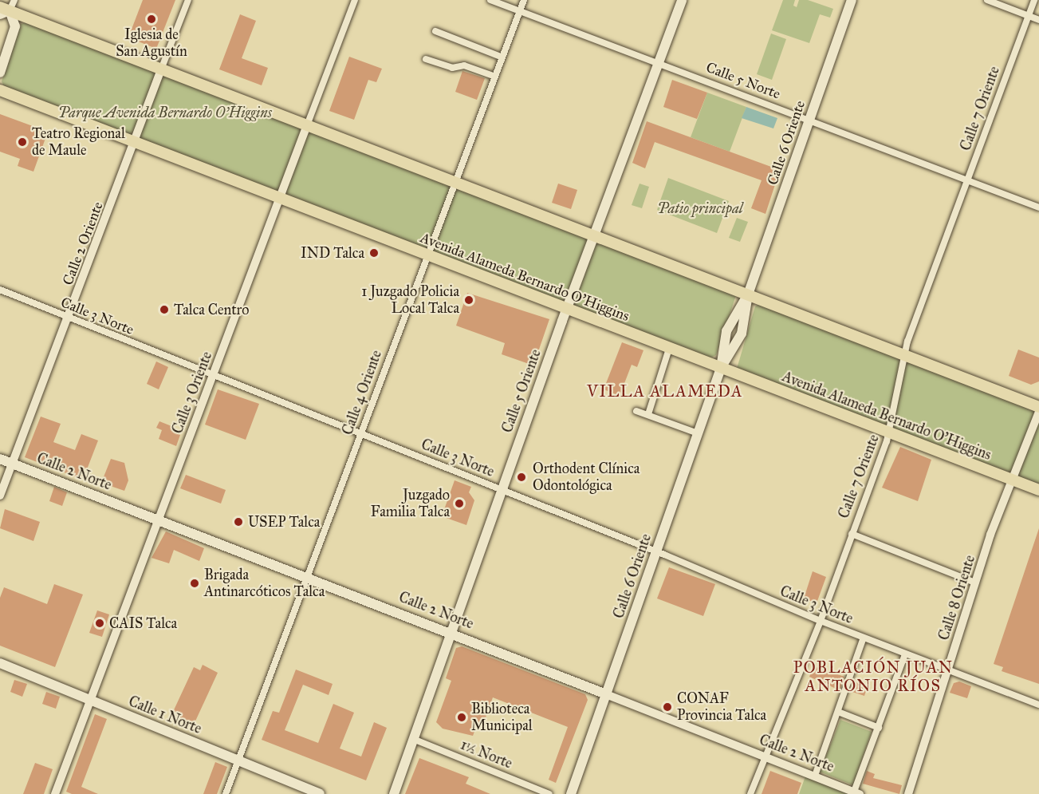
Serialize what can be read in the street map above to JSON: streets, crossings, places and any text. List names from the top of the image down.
{
  "streets": {
    "main road": [
      "Calle 6 Oriente",
      "Avenida Alameda Bernardo O'Higgins",
      "Calle 5 Oriente",
      "Calle 2 Norte",
      "Calle 1 Norte"
    ],
    "street": [
      "Calle 5 Norte",
      "Calle 7 Oriente",
      "Calle 2 Oriente",
      "Calle 3 Norte",
      "Calle 3 Oriente",
      "Calle 4 Oriente",
      "Calle 8 Oriente",
      "1½ Norte"
    ]
  },
  "crossings": [
    ["Calle 5 Norte", "Calle 7 Oriente"],
    ["Calle 5 Norte", "Calle 6 Oriente"],
    ["Calle 5 Norte", "Calle 5 Oriente"],
    ["Calle 5 Norte", "Calle 4 Oriente"],
    ["Calle 7 Oriente", "Avenida Alameda Bernardo O'Higgins"],
    ["Calle 7 Oriente", "Calle 3 Norte"],
    ["Calle 7 Oriente", "Calle 2 Norte"],
    ["Calle 6 Oriente", "Avenida Alameda Bernardo O'Higgins"],
    ["Calle 6 Oriente", "Calle 3 Norte"],
    ["Calle 6 Oriente", "Calle 2 Norte"],
    ["Calle 2 Oriente", "Avenida Alameda Bernardo O'Higgins"],
    ["Calle 2 Oriente", "Calle 3 Norte"],
    ["Calle 2 Oriente", "Calle 2 Norte"],
    ["Avenida Alameda Bernardo O'Higgins", "Calle 5 Oriente"],
    ["Avenida Alameda Bernardo O'Higgins", "Calle 3 Oriente"],
    ["Avenida Alameda Bernardo O'Higgins", "Calle 4 Oriente"],
    ["Avenida Alameda Bernardo O'Higgins", "Calle 8 Oriente"],
    ["Calle 3 Norte", "Calle 5 Oriente"],
    ["Calle 3 Norte", "Calle 3 Oriente"],
    ["Calle 3 Norte", "Calle 4 Oriente"],
    ["Calle 3 Norte", "Calle 8 Oriente"],
    ["Calle 5 Oriente", "Calle 2 Norte"],
    ["Calle 5 Oriente", "1½ Norte"],
    ["Calle 3 Oriente", "Calle 2 Norte"],
    ["Calle 3 Oriente", "Calle 1 Norte"],
    ["Calle 4 Oriente", "Calle 2 Norte"],
    ["Calle 4 Oriente", "Calle 1 Norte"]
  ],
  "districts": ["VILLA ALAMEDA", "POBLACIÓN JUAN ANTONIO RÍOS"],
  "parks": ["Parque Avenida Bernardo O'Higgins", "Patio principal"],
  "places": [
    "Iglesia de San Agustín",
    "Teatro Regional de Maule",
    "IND Talca",
    "1 Juzgado Policia Local Talca",
    "Talca Centro",
    "Orthodent Clínica Odontológica",
    "Juzgado Familia Talca",
    "USEP Talca",
    "Brigada Antinarcóticos Talca",
    "CAIS Talca",
    "CONAF Provincia Talca",
    "Biblioteca Municipal"
  ]
}
